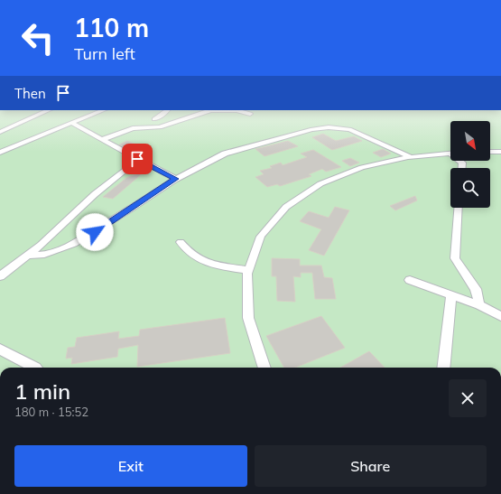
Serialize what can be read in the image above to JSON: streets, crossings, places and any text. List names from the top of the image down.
{
  "north": "bottom right",
  "page": {
    "turn": ["110 m", "Turn left"],
    "then": "Then",
    "heading": ["1 min", "180 m · 15:52"],
    "buttons": ["Exit", "Share"]
  }
}
